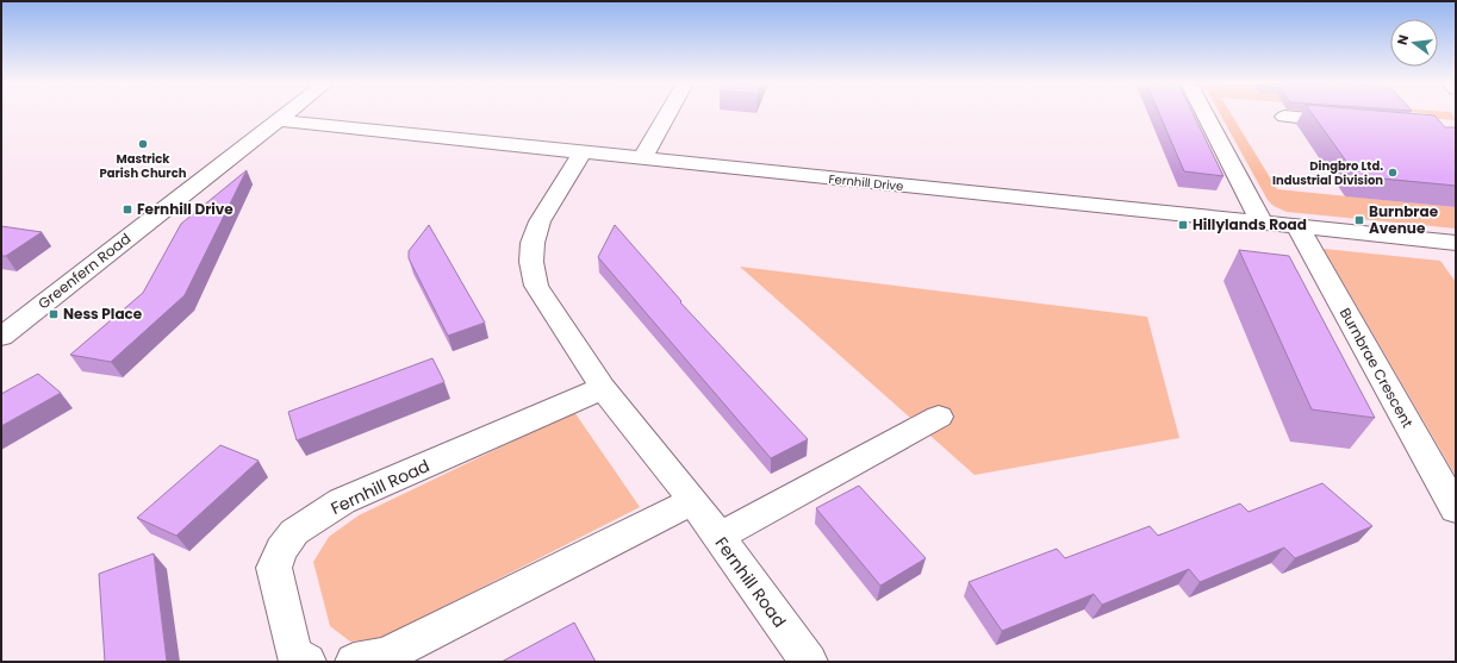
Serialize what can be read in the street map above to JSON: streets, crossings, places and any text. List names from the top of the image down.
{
  "streets": {
    "street": [
      "Fernhill Drive",
      "Greenfern Road",
      "Burnbrae Crescent",
      "Fernhill Road"
    ]
  },
  "crossings": [
    ["Fernhill Drive", "Greenfern Road"],
    ["Fernhill Drive", "Burnbrae Crescent"],
    ["Fernhill Drive", "Fernhill Road"]
  ],
  "places": {
    "other": ["Mastrick Parish Church", "Dingbro Ltd. Industrial Division"],
    "transit": [
      "Fernhill Drive",
      "Burnbrae Avenue",
      "Hillylands Road",
      "Ness Place"
    ]
  },
  "north": "left"
}
